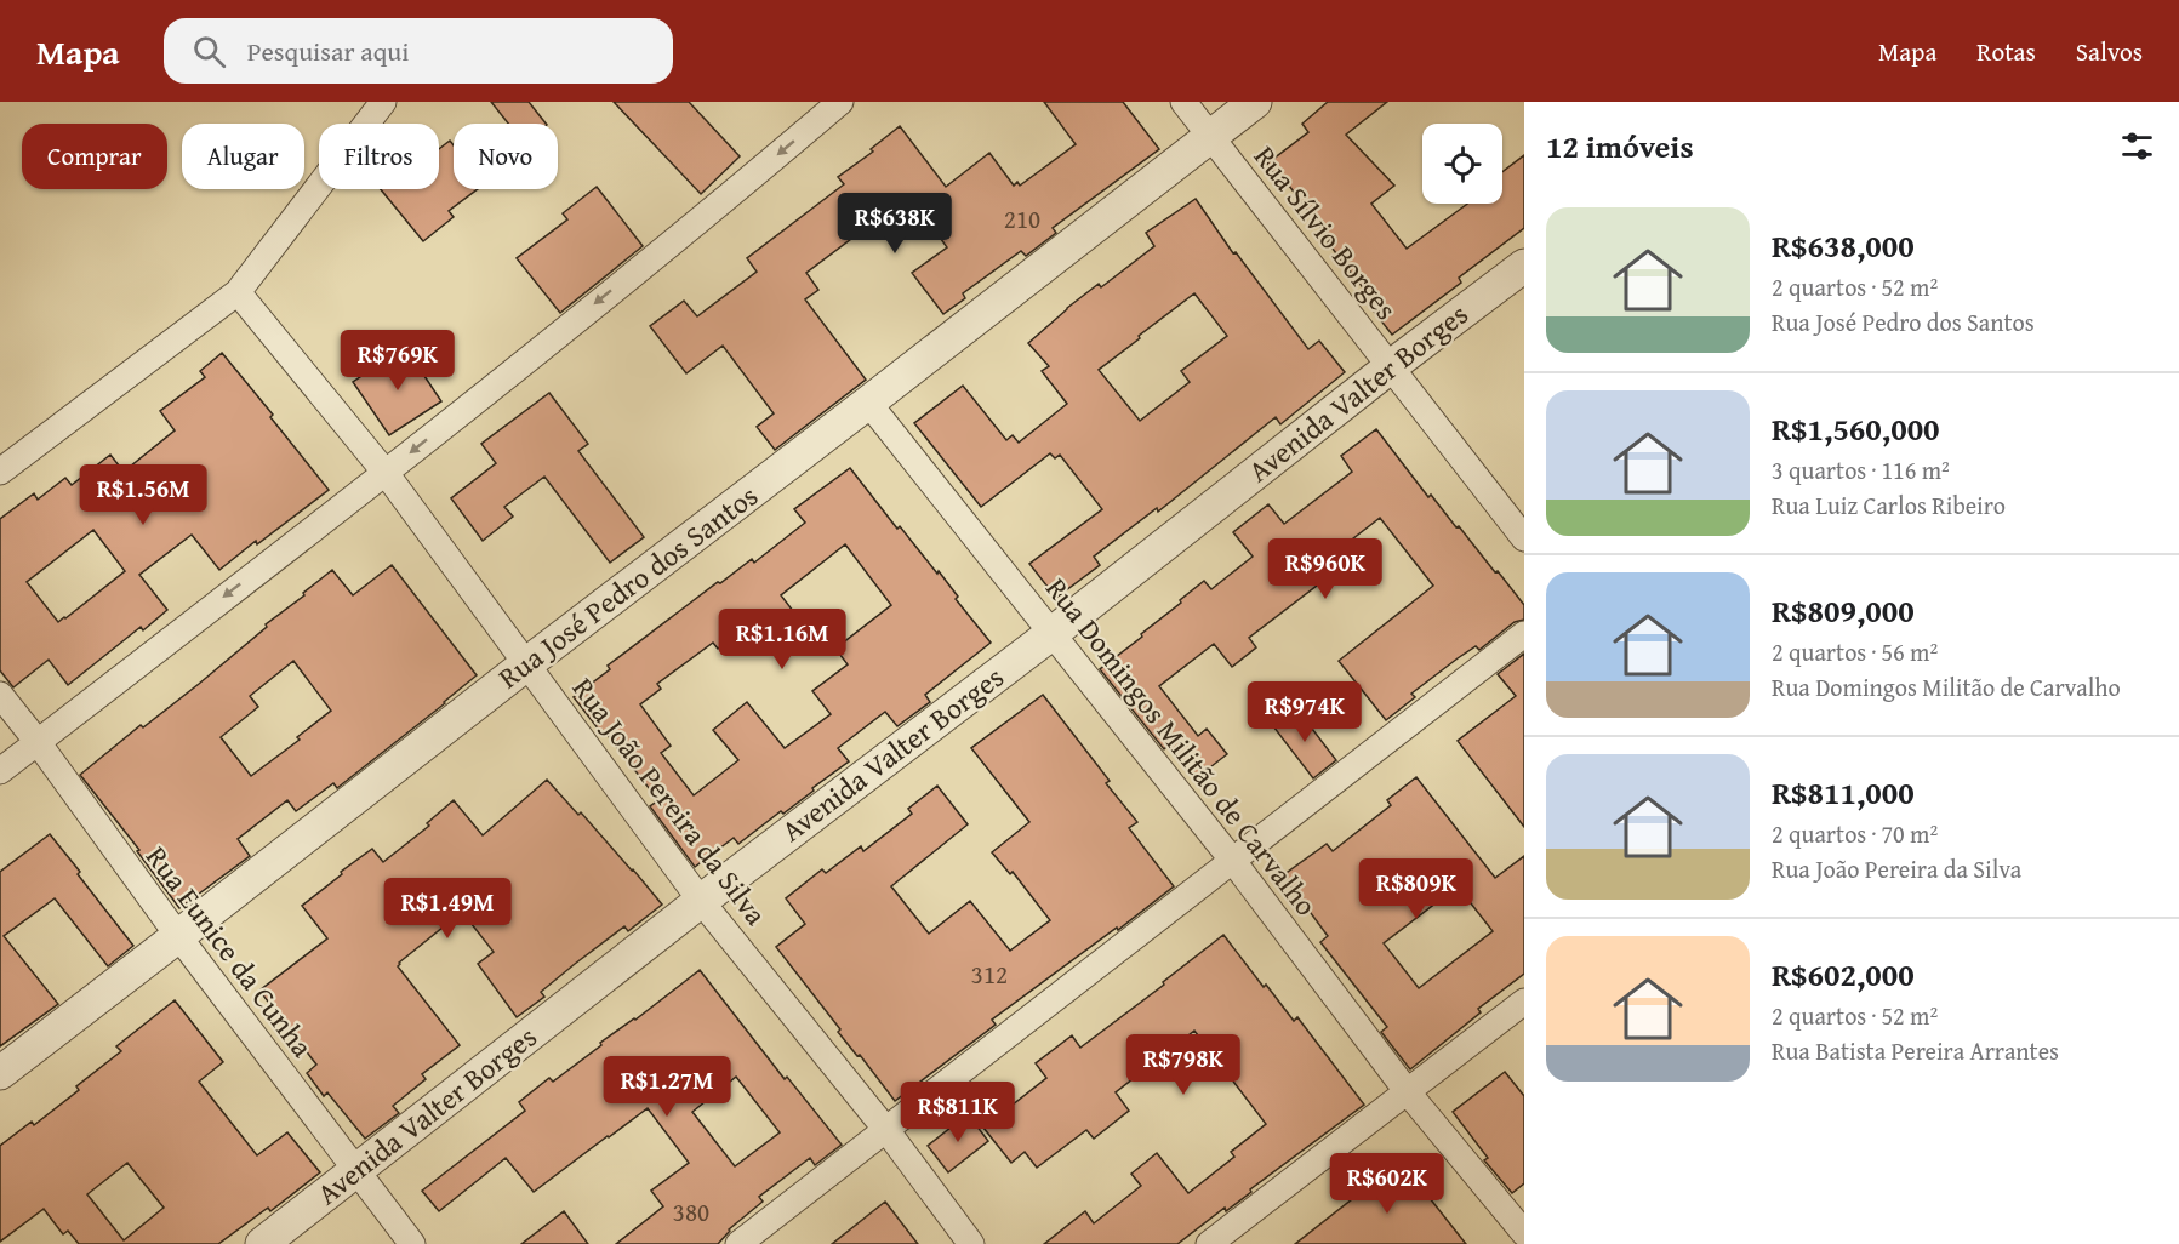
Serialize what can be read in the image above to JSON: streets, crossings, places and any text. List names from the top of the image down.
{
  "streets": {
    "street": [
      "Rua Sílvio Borges",
      "Avenida Valter Borges",
      "Rua José Pedro dos Santos",
      "Rua Domingos Militão de Carvalho",
      "Rua João Pereira da Silva",
      "Rua Eunice da Cunha"
    ]
  },
  "crossings": [
    ["Rua Sílvio Borges", "Avenida Valter Borges"],
    ["Rua Sílvio Borges", "Rua José Pedro dos Santos"],
    ["Avenida Valter Borges", "Rua Domingos Militão de Carvalho"],
    ["Avenida Valter Borges", "Rua João Pereira da Silva"],
    ["Avenida Valter Borges", "Rua Eunice da Cunha"],
    ["Rua José Pedro dos Santos", "Rua Domingos Militão de Carvalho"],
    ["Rua José Pedro dos Santos", "Rua João Pereira da Silva"],
    ["Rua José Pedro dos Santos", "Rua Eunice da Cunha"]
  ],
  "house_numbers": ["210", "312", "380"],
  "page": {
    "header": "Mapa",
    "search": "Pesquisar aqui",
    "nav": ["Mapa", "Rotas", "Salvos"],
    "heading": "12 imóveis",
    "chip": [
      "Comprar",
      "Alugar",
      "Filtros",
      "Novo"
    ],
    "list": [
      {
        "name": "R$638,000",
        "note": "2 quartos · 52 m² · Rua José Pedro dos Santos"
      },
      {
        "name": "R$1,560,000",
        "note": "3 quartos · 116 m² · Rua Luiz Carlos Ribeiro"
      },
      {
        "name": "R$809,000",
        "note": "2 quartos · 56 m² · Rua Domingos Militão de Carvalho"
      },
      {
        "name": "R$811,000",
        "note": "2 quartos · 70 m² · Rua João Pereira da Silva"
      },
      {
        "name": "R$602,000",
        "note": "2 quartos · 52 m² · Rua Batista Pereira Arrantes"
      }
    ],
    "price": [
      "R$638K",
      "R$769K",
      "R$1.56M",
      "R$960K",
      "R$1.16M",
      "R$974K",
      "R$809K",
      "R$1.49M",
      "R$798K",
      "R$1.27M",
      "R$811K",
      "R$602K"
    ]
  }
}
